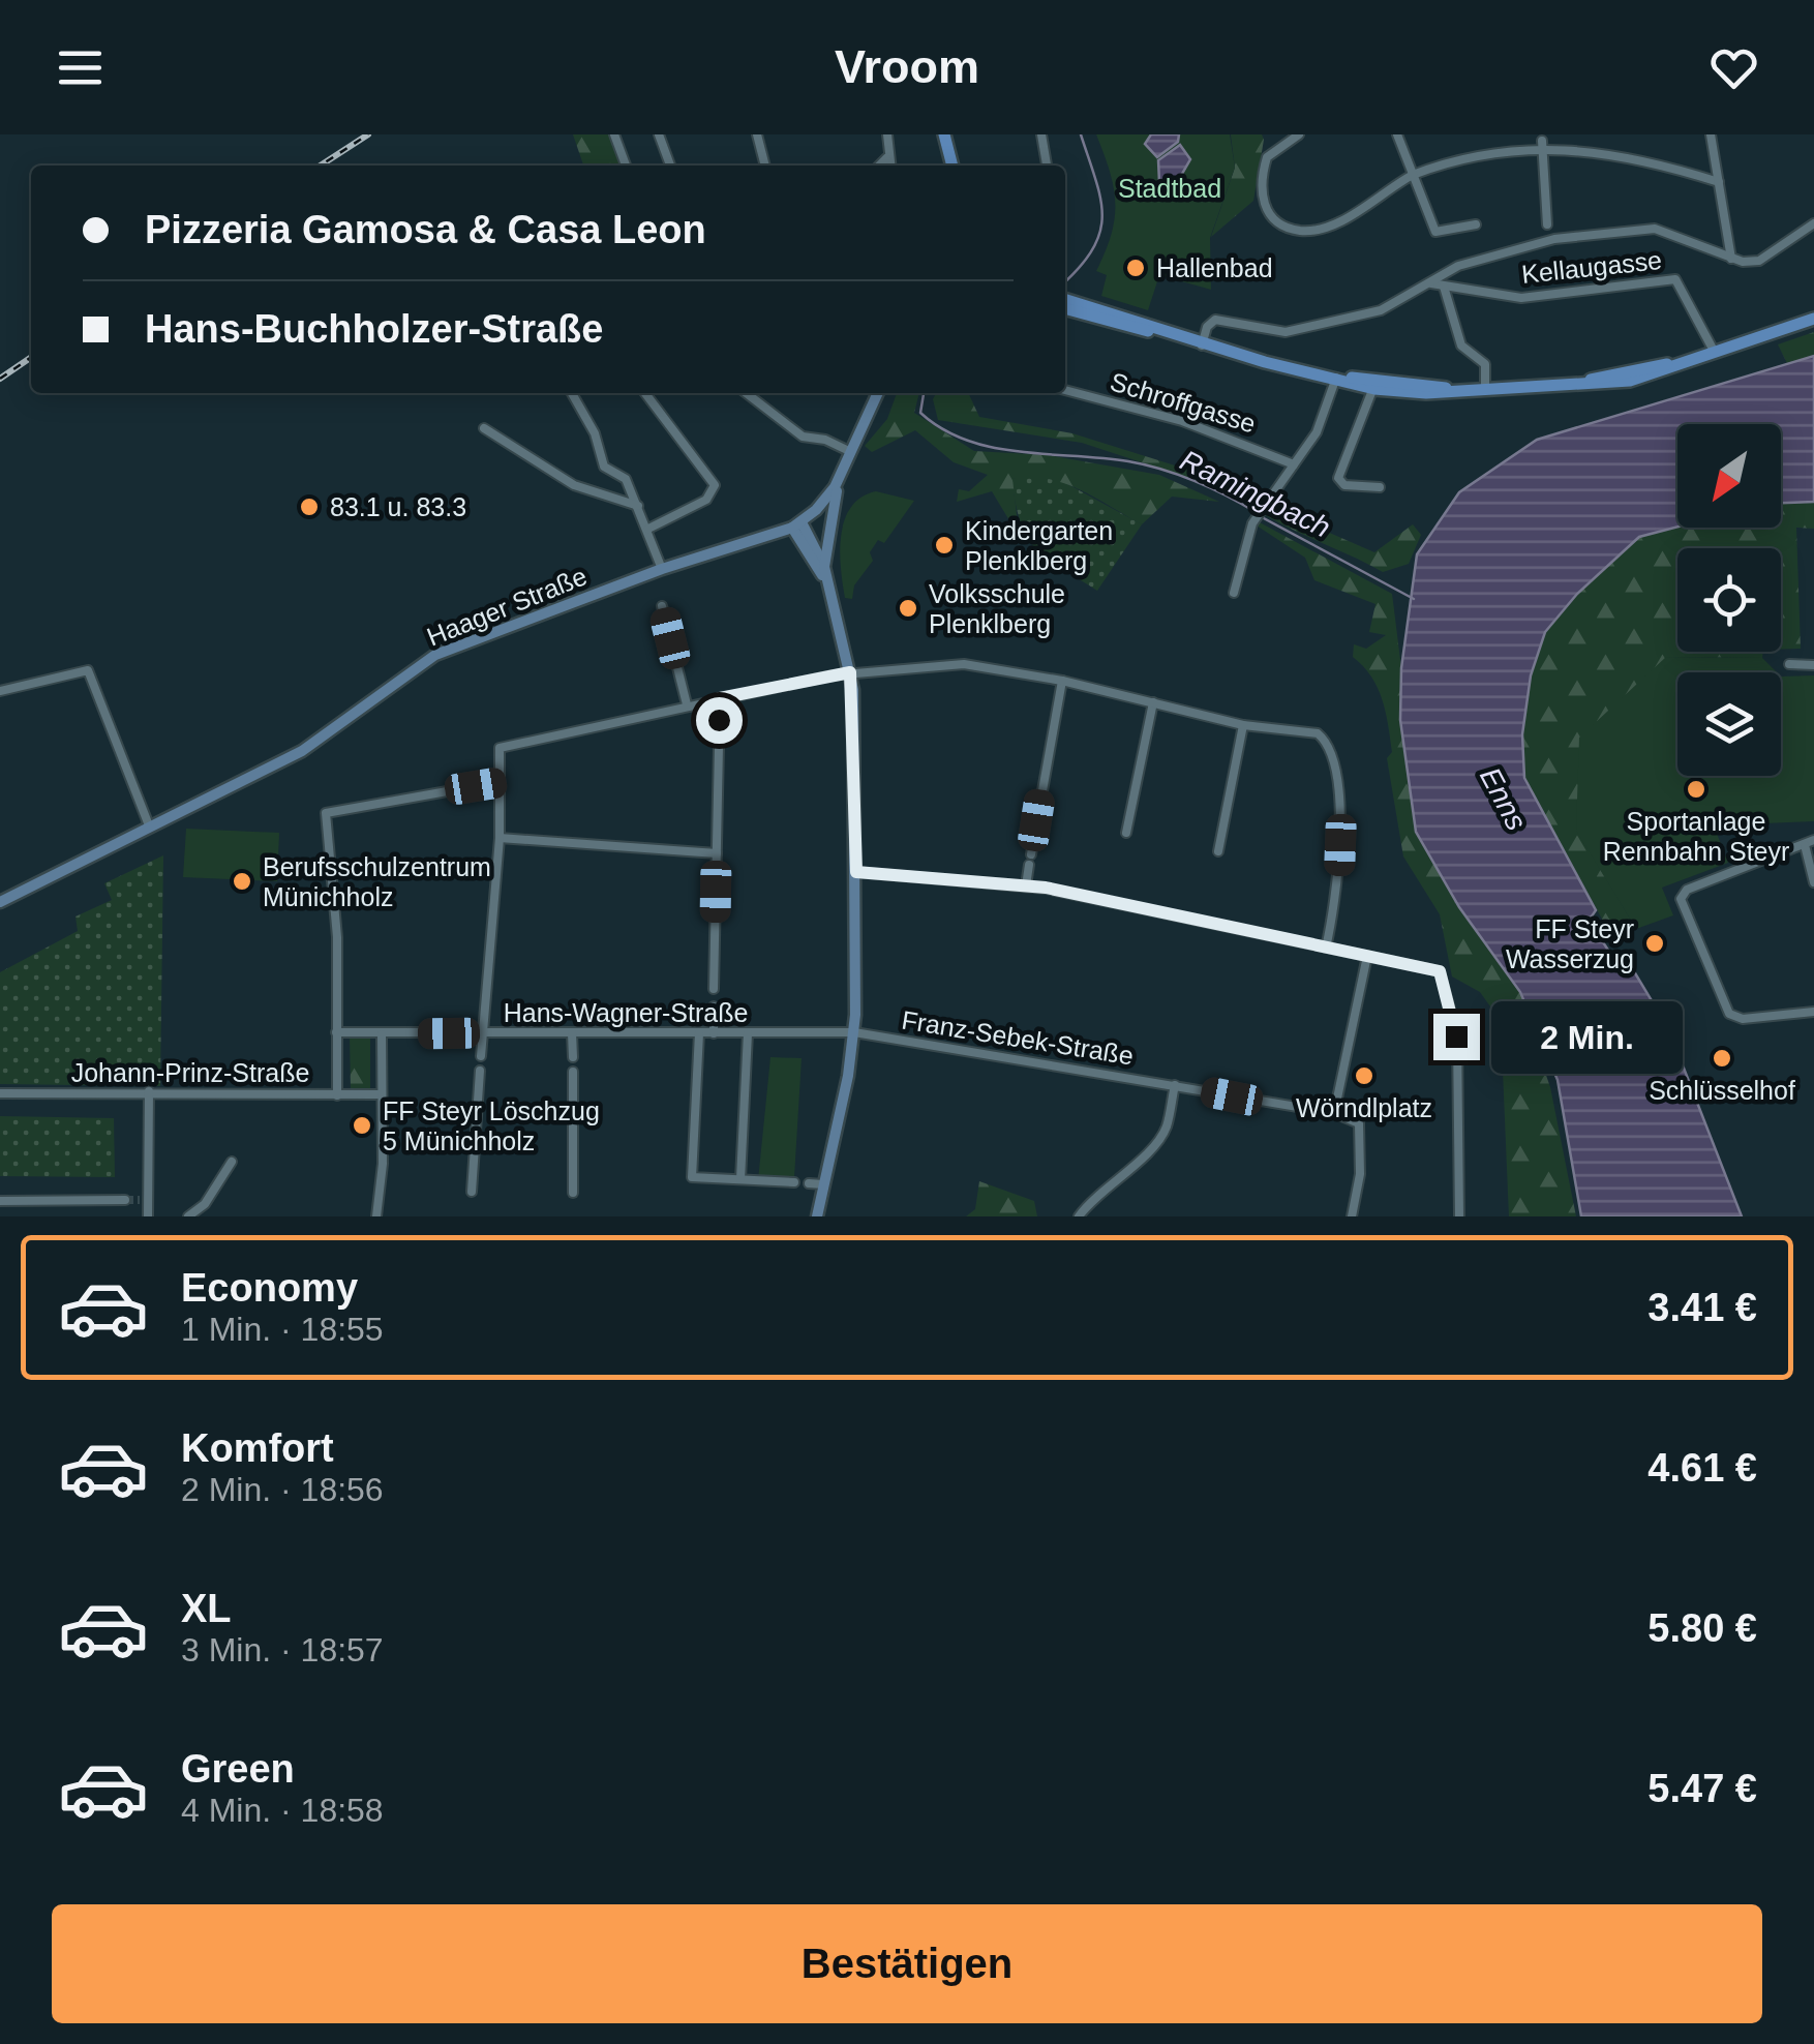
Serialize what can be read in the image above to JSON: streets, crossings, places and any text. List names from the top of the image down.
{
  "streets": {
    "main road": ["Haager Straße"],
    "street": [
      "Kellaugasse",
      "Schroffgasse",
      "Hans-Wagner-Straße",
      "Franz-Sebek-Straße",
      "Johann-Prinz-Straße"
    ]
  },
  "crossings": [
    ["Hans-Wagner-Straße", "Franz-Sebek-Straße"]
  ],
  "water": ["Ramingbach", "Enns"],
  "parks": ["Stadtbad"],
  "places": [
    "Hallenbad",
    "83.1 u. 83.3",
    "Kindergarten Plenklberg",
    "Volksschule Plenklberg",
    "Sportanlage Rennbahn Steyr",
    "Berufsschulzentrum Münichholz",
    "FF Steyr Wasserzug",
    "Schlüsselhof",
    "Wörndlplatz",
    "FF Steyr Löschzug 5 Münichholz"
  ],
  "north": "bottom left",
  "page": {
    "header": "Vroom",
    "banner": ["Pizzeria Gamosa & Casa Leon", "Hans-Buchholzer-Straße"],
    "bubble": "2 Min.",
    "list": [
      {
        "name": "Economy",
        "note": "1 Min. · 18:55",
        "value": "3.41 €"
      },
      {
        "name": "Komfort",
        "note": "2 Min. · 18:56",
        "value": "4.61 €"
      },
      {
        "name": "XL",
        "note": "3 Min. · 18:57",
        "value": "5.80 €"
      },
      {
        "name": "Green",
        "note": "4 Min. · 18:58",
        "value": "5.47 €"
      }
    ],
    "buttons": "Bestätigen"
  }
}
